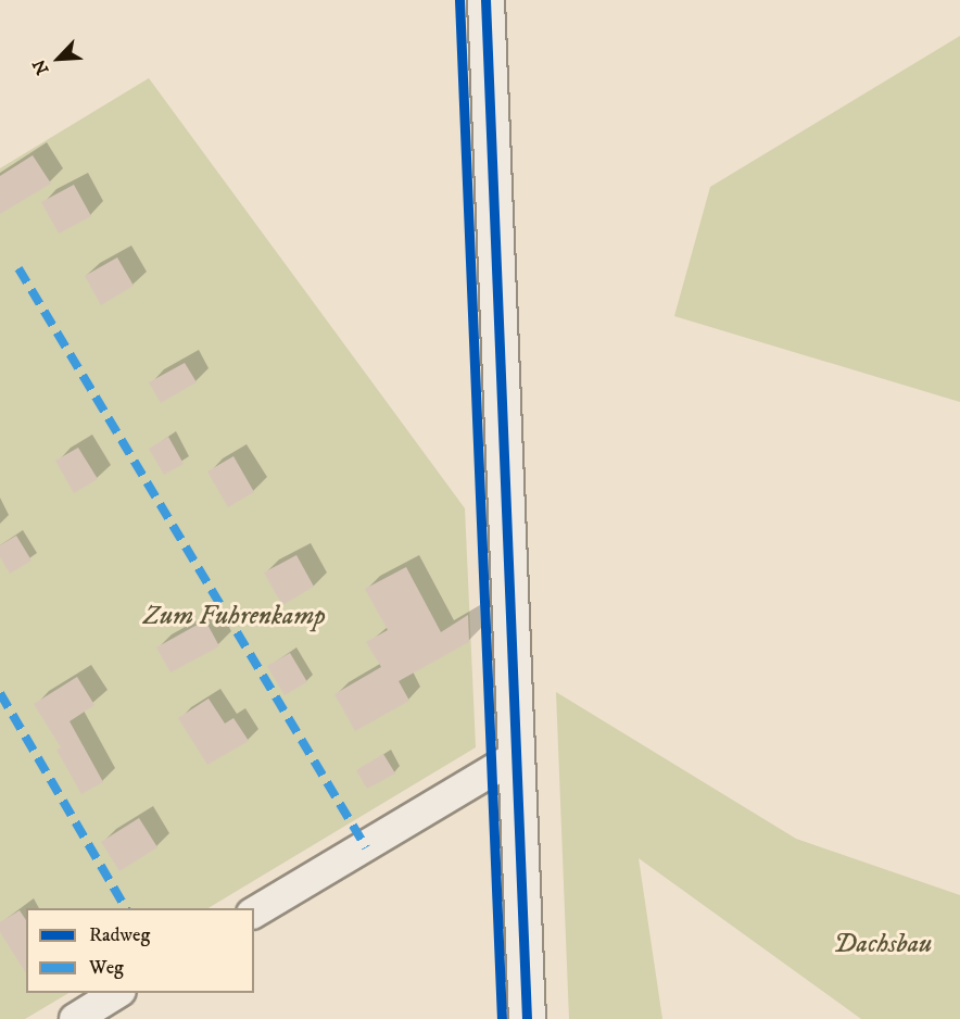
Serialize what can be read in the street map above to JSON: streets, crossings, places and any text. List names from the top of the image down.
{
  "parks": ["Zum Fuhrenkamp", "Dachsbau"],
  "legend": ["Radweg", "Weg"],
  "north": "bottom left"
}
